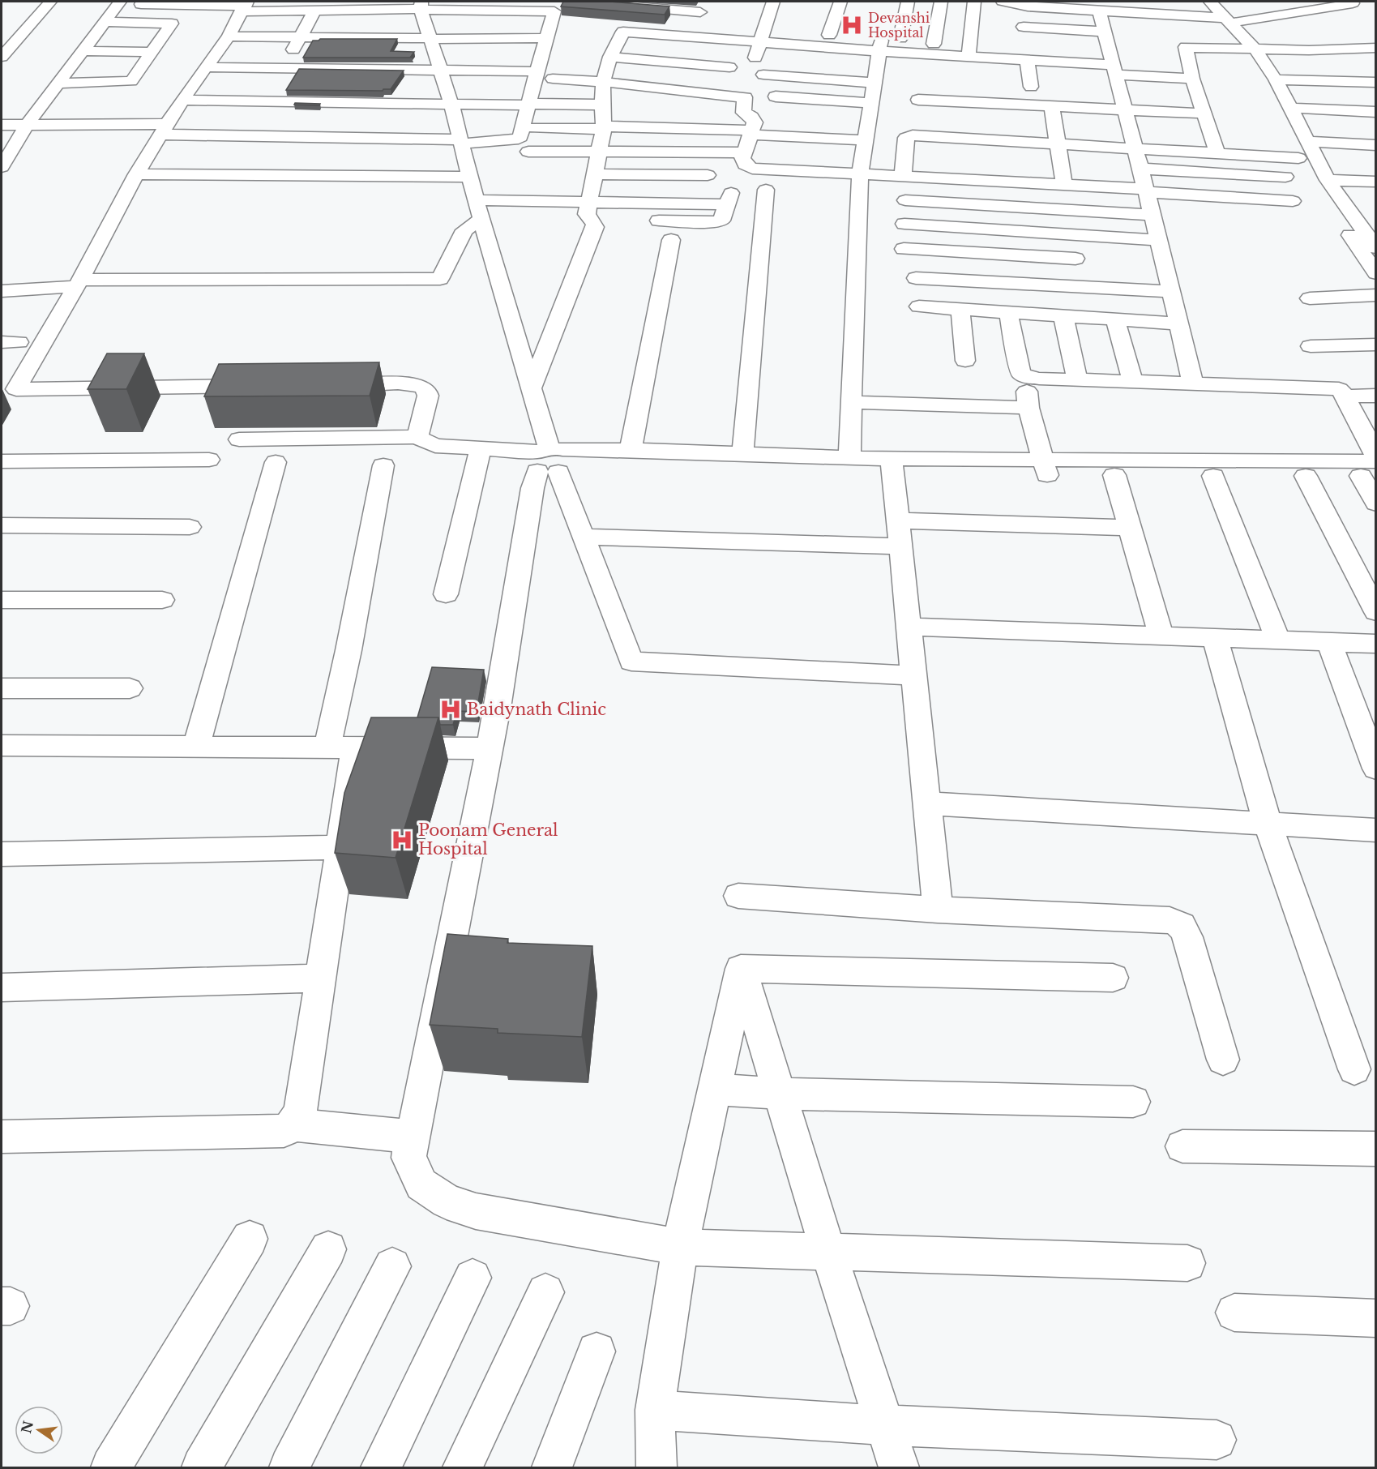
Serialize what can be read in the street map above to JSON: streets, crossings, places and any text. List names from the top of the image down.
{
  "places": {
    "hospital": ["Devanshi Hospital", "Baidynath Clinic", "Poonam General Hospital"]
  },
  "north": "left"
}
